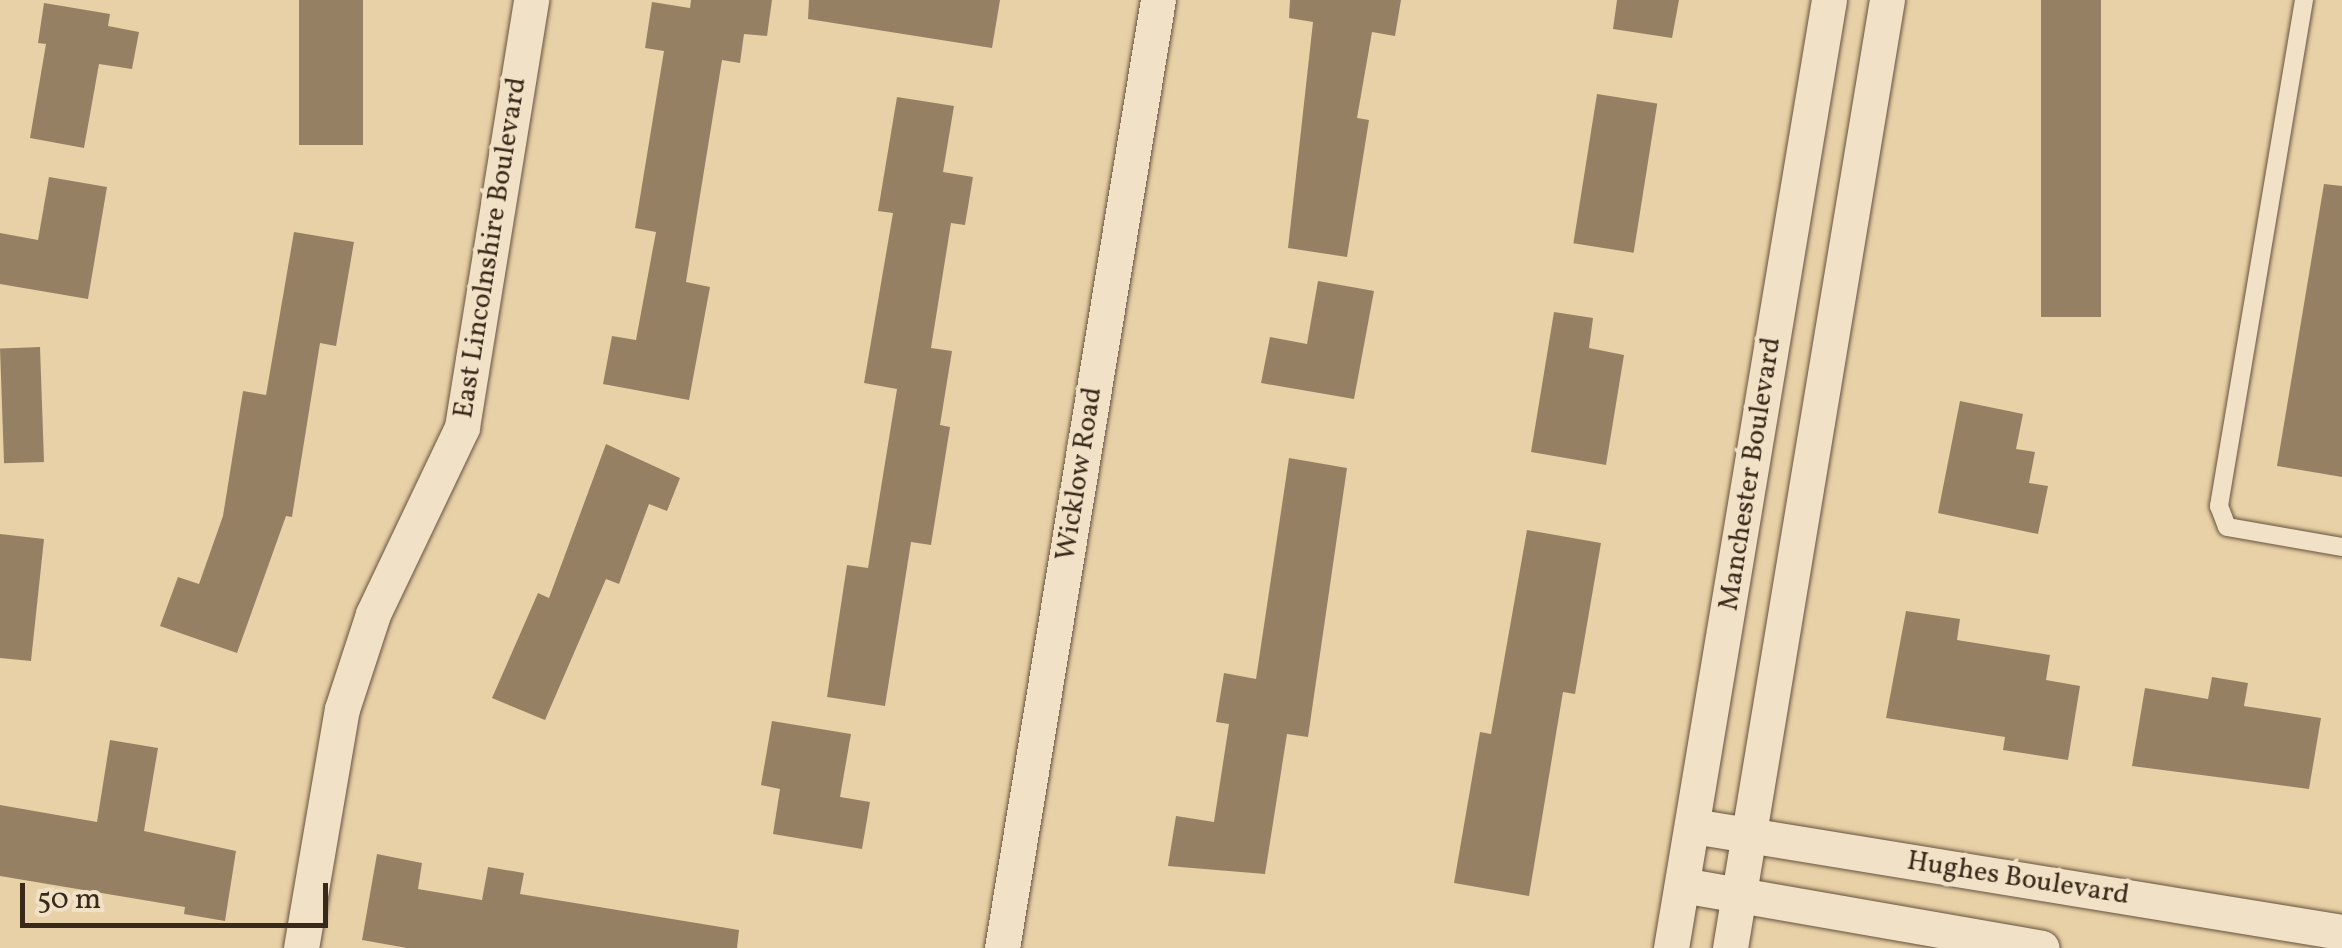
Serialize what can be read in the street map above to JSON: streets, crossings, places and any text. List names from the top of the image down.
{
  "streets": {
    "street": [
      "East Lincolnshire Boulevard",
      "Wicklow Road",
      "Manchester Boulevard",
      "Hughes Boulevard"
    ]
  },
  "crossings": [
    ["Manchester Boulevard", "Hughes Boulevard"]
  ],
  "scale_bar": "50 m"
}
